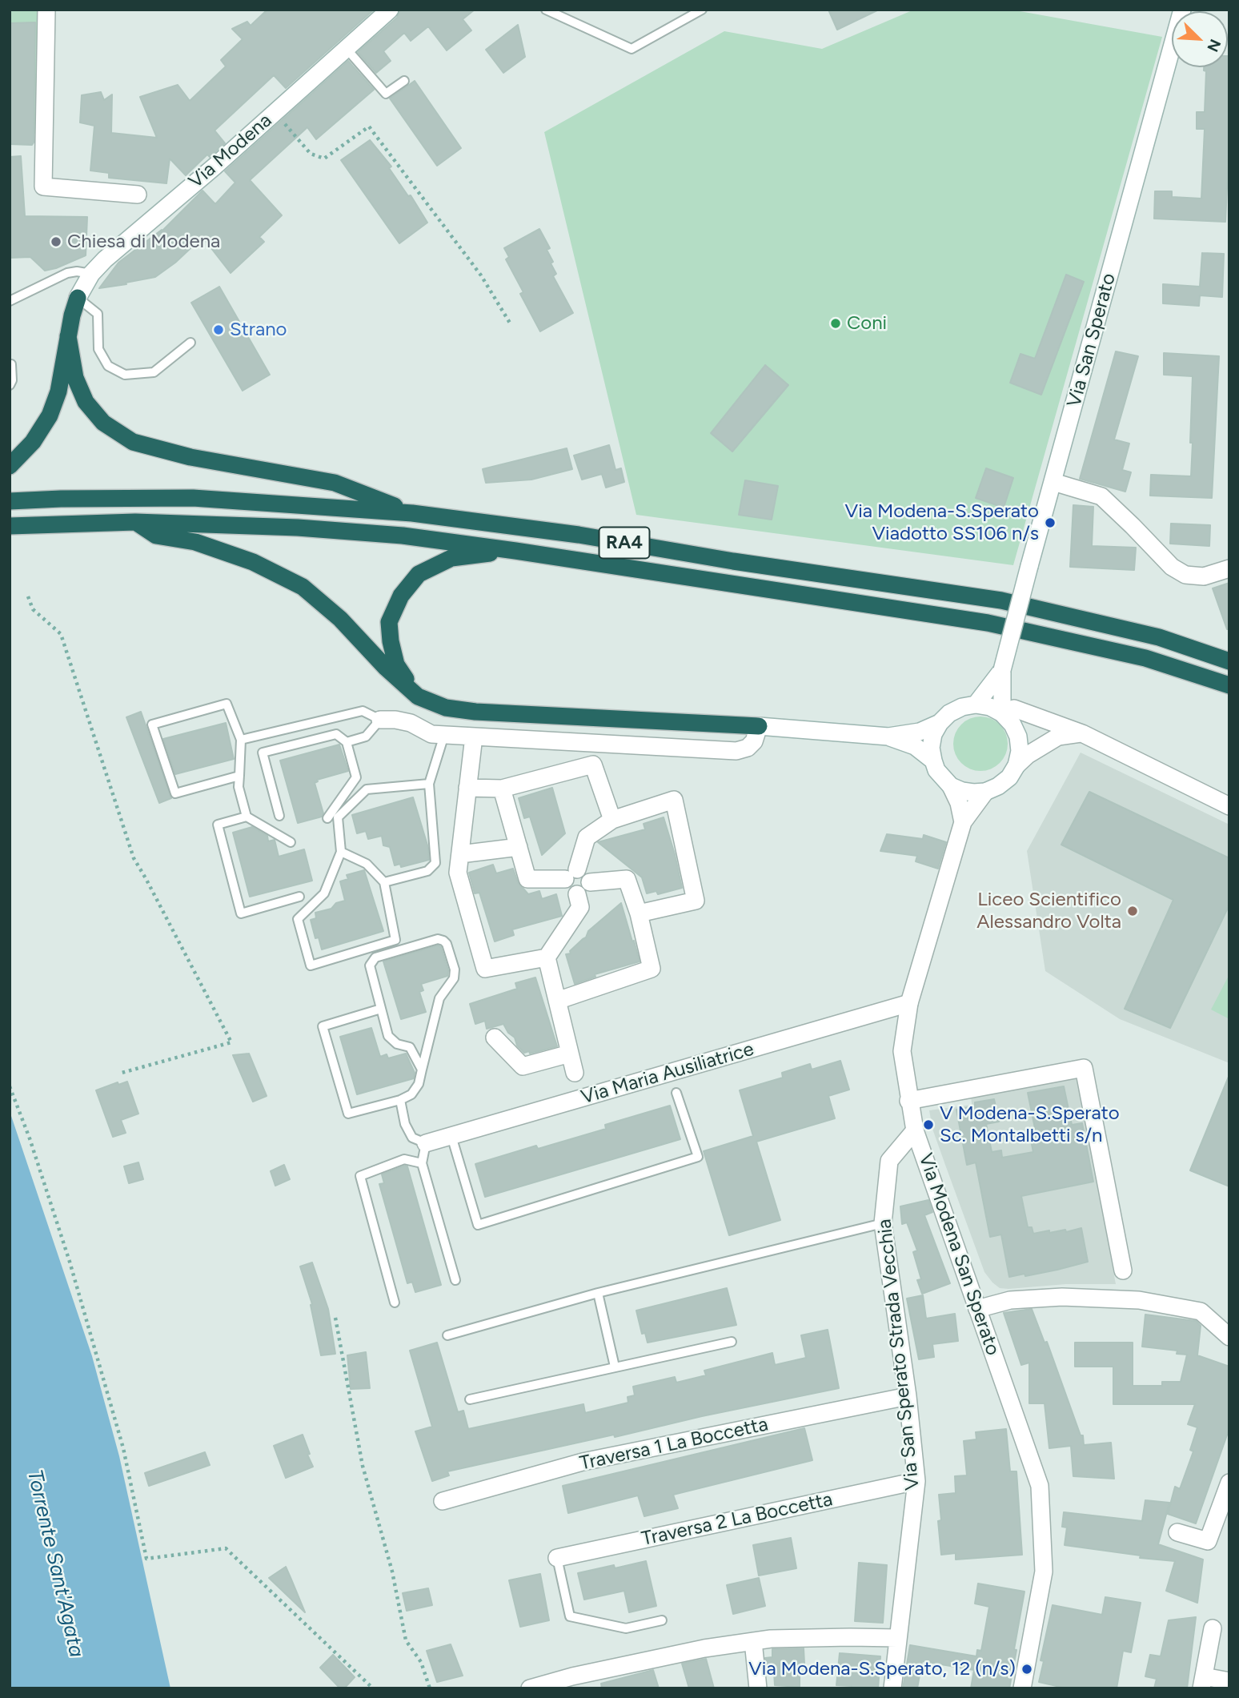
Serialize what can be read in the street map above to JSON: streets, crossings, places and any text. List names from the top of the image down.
{
  "streets": {
    "highway": ["RA4"],
    "street": [
      "Via Modena",
      "Via San Sperato",
      "Via Maria Ausiliatrice",
      "Via Modena San Sperato",
      "Via San Sperato Strada Vecchia",
      "Traversa 1 La Boccetta",
      "Traversa 2 La Boccetta"
    ]
  },
  "crossings": [
    ["Via Maria Ausiliatrice", "Via Modena San Sperato"],
    ["Via Modena San Sperato", "Via San Sperato Strada Vecchia"],
    ["Via San Sperato Strada Vecchia", "Traversa 1 La Boccetta"],
    ["Via San Sperato Strada Vecchia", "Traversa 2 La Boccetta"]
  ],
  "water": ["Torrente Sant'Agata"],
  "places": [
    "Chiesa di Modena",
    "Coni",
    "Strano",
    "Via Modena-S.Sperato Viadotto SS106 n/s",
    "Liceo Scientifico Alessandro Volta",
    "V Modena-S.Sperato Sc. Montalbetti s/n",
    "Via Modena-S.Sperato, 12 (n/s)"
  ],
  "north": "bottom right"
}
